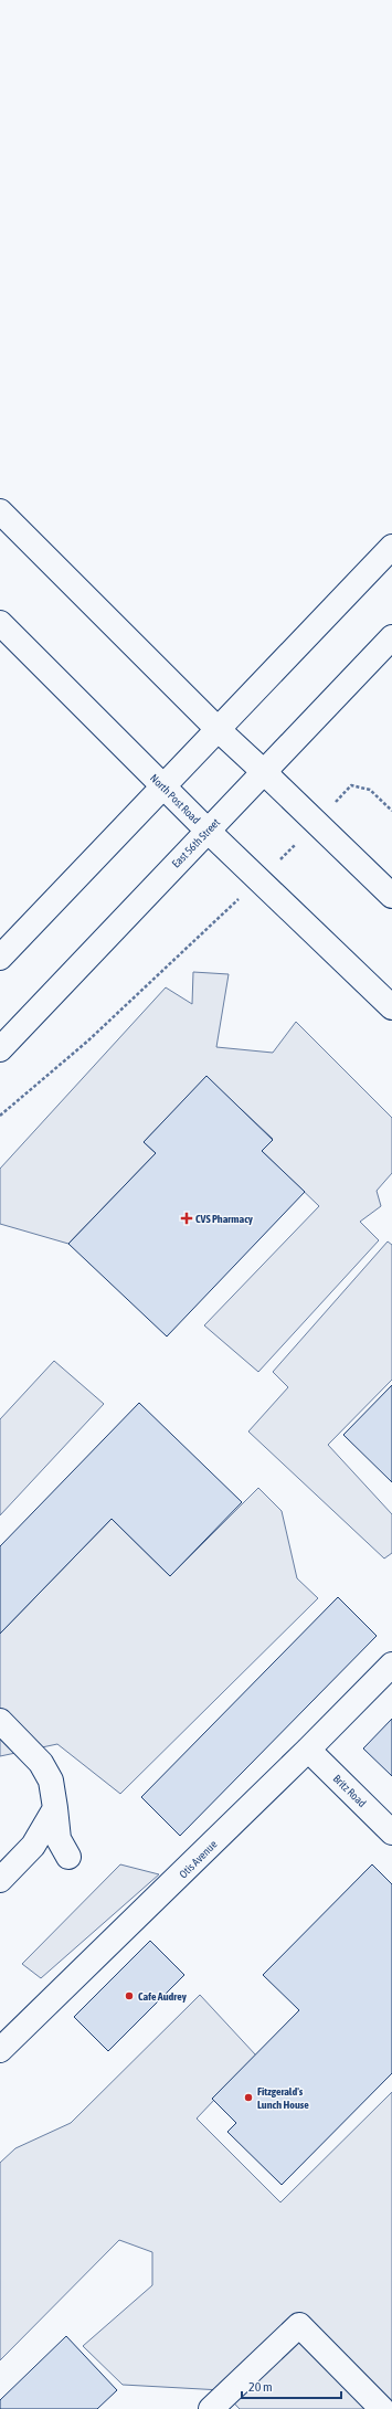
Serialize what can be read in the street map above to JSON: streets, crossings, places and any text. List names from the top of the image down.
{
  "streets": {
    "main road": [
      "North Post Road",
      "East 56th Street",
      "Britz Road",
      "Otis Avenue"
    ]
  },
  "crossings": [
    ["North Post Road", "East 56th Street"],
    ["Britz Road", "Otis Avenue"]
  ],
  "places": {
    "health": ["CVS Pharmacy"],
    "other": ["Cafe Audrey", "Fitzgerald's Lunch House"]
  },
  "scale_bar": "20 m"
}
